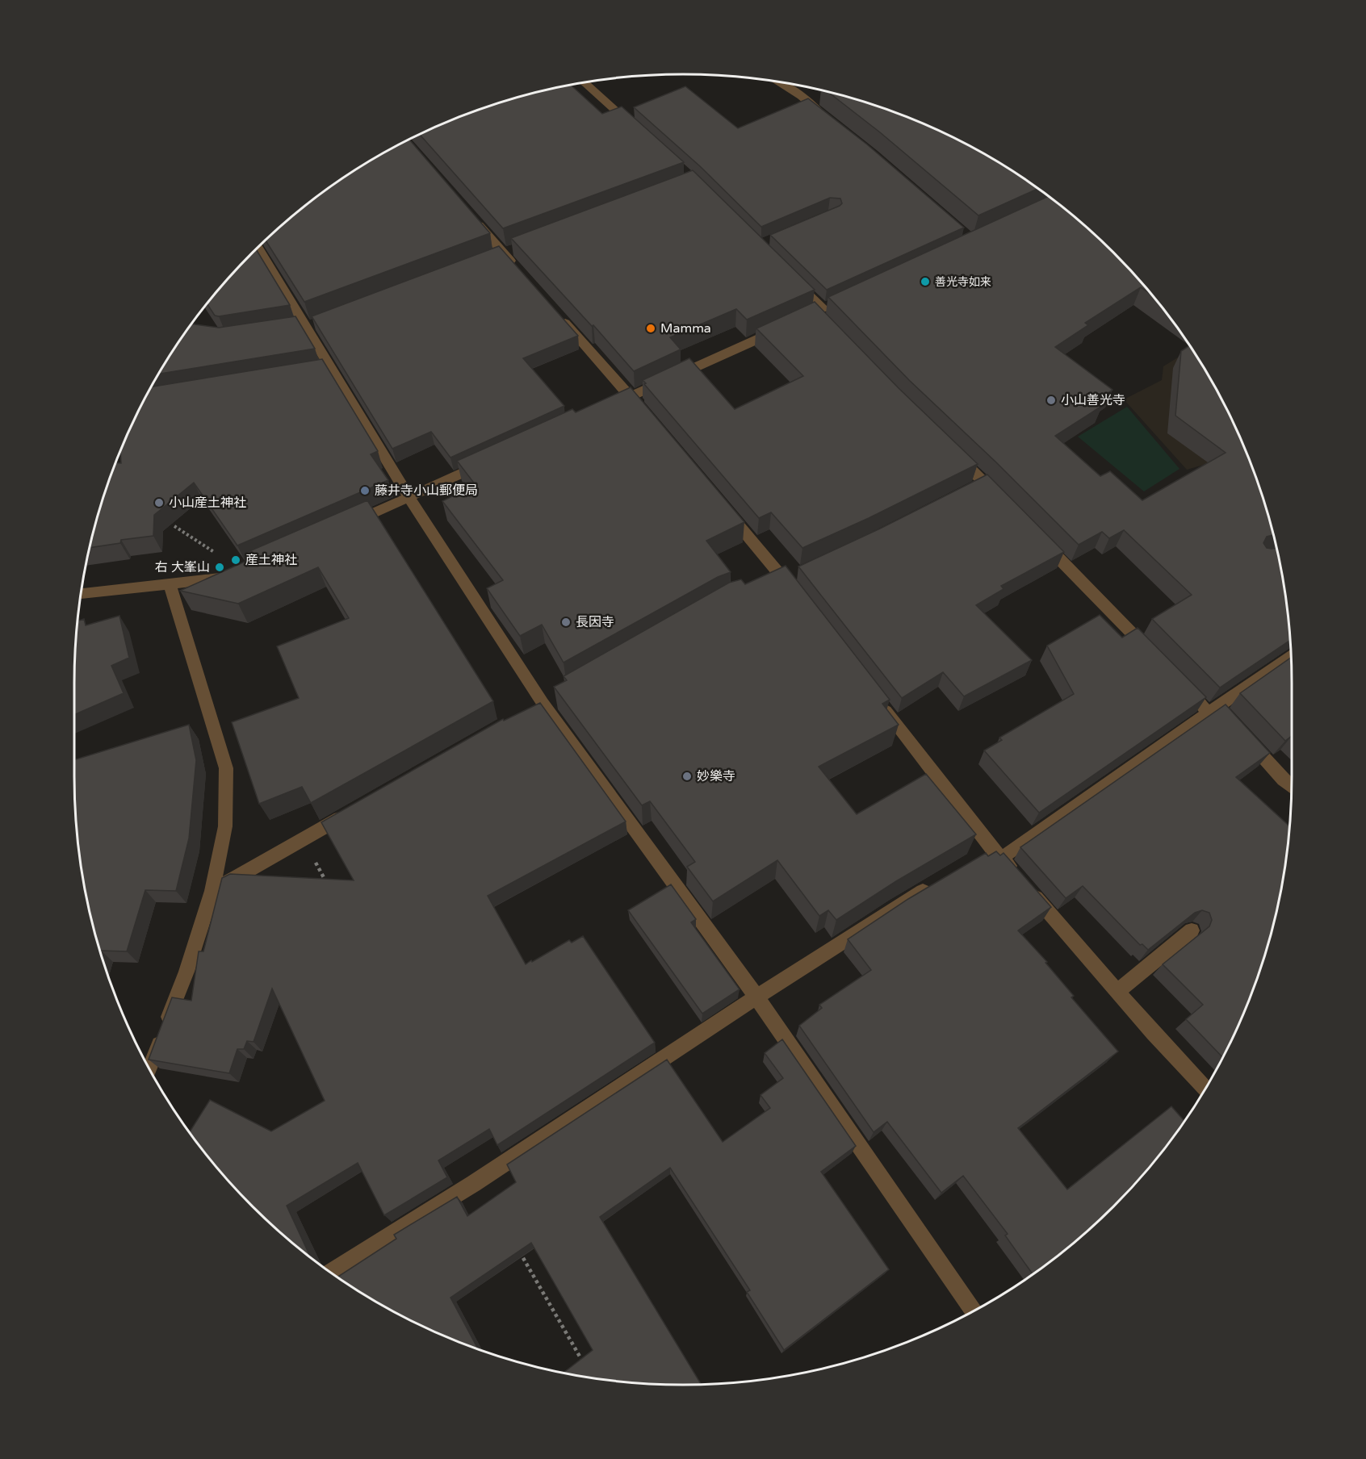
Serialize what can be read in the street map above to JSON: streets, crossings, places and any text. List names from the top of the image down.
{
  "places": [
    "善光寺如来",
    "Mamma",
    "小山善光寺",
    "藤井寺小山郵便局",
    "小山産土神社",
    "産土神社",
    "右 大峯山",
    "長因寺",
    "妙樂寺"
  ]
}
